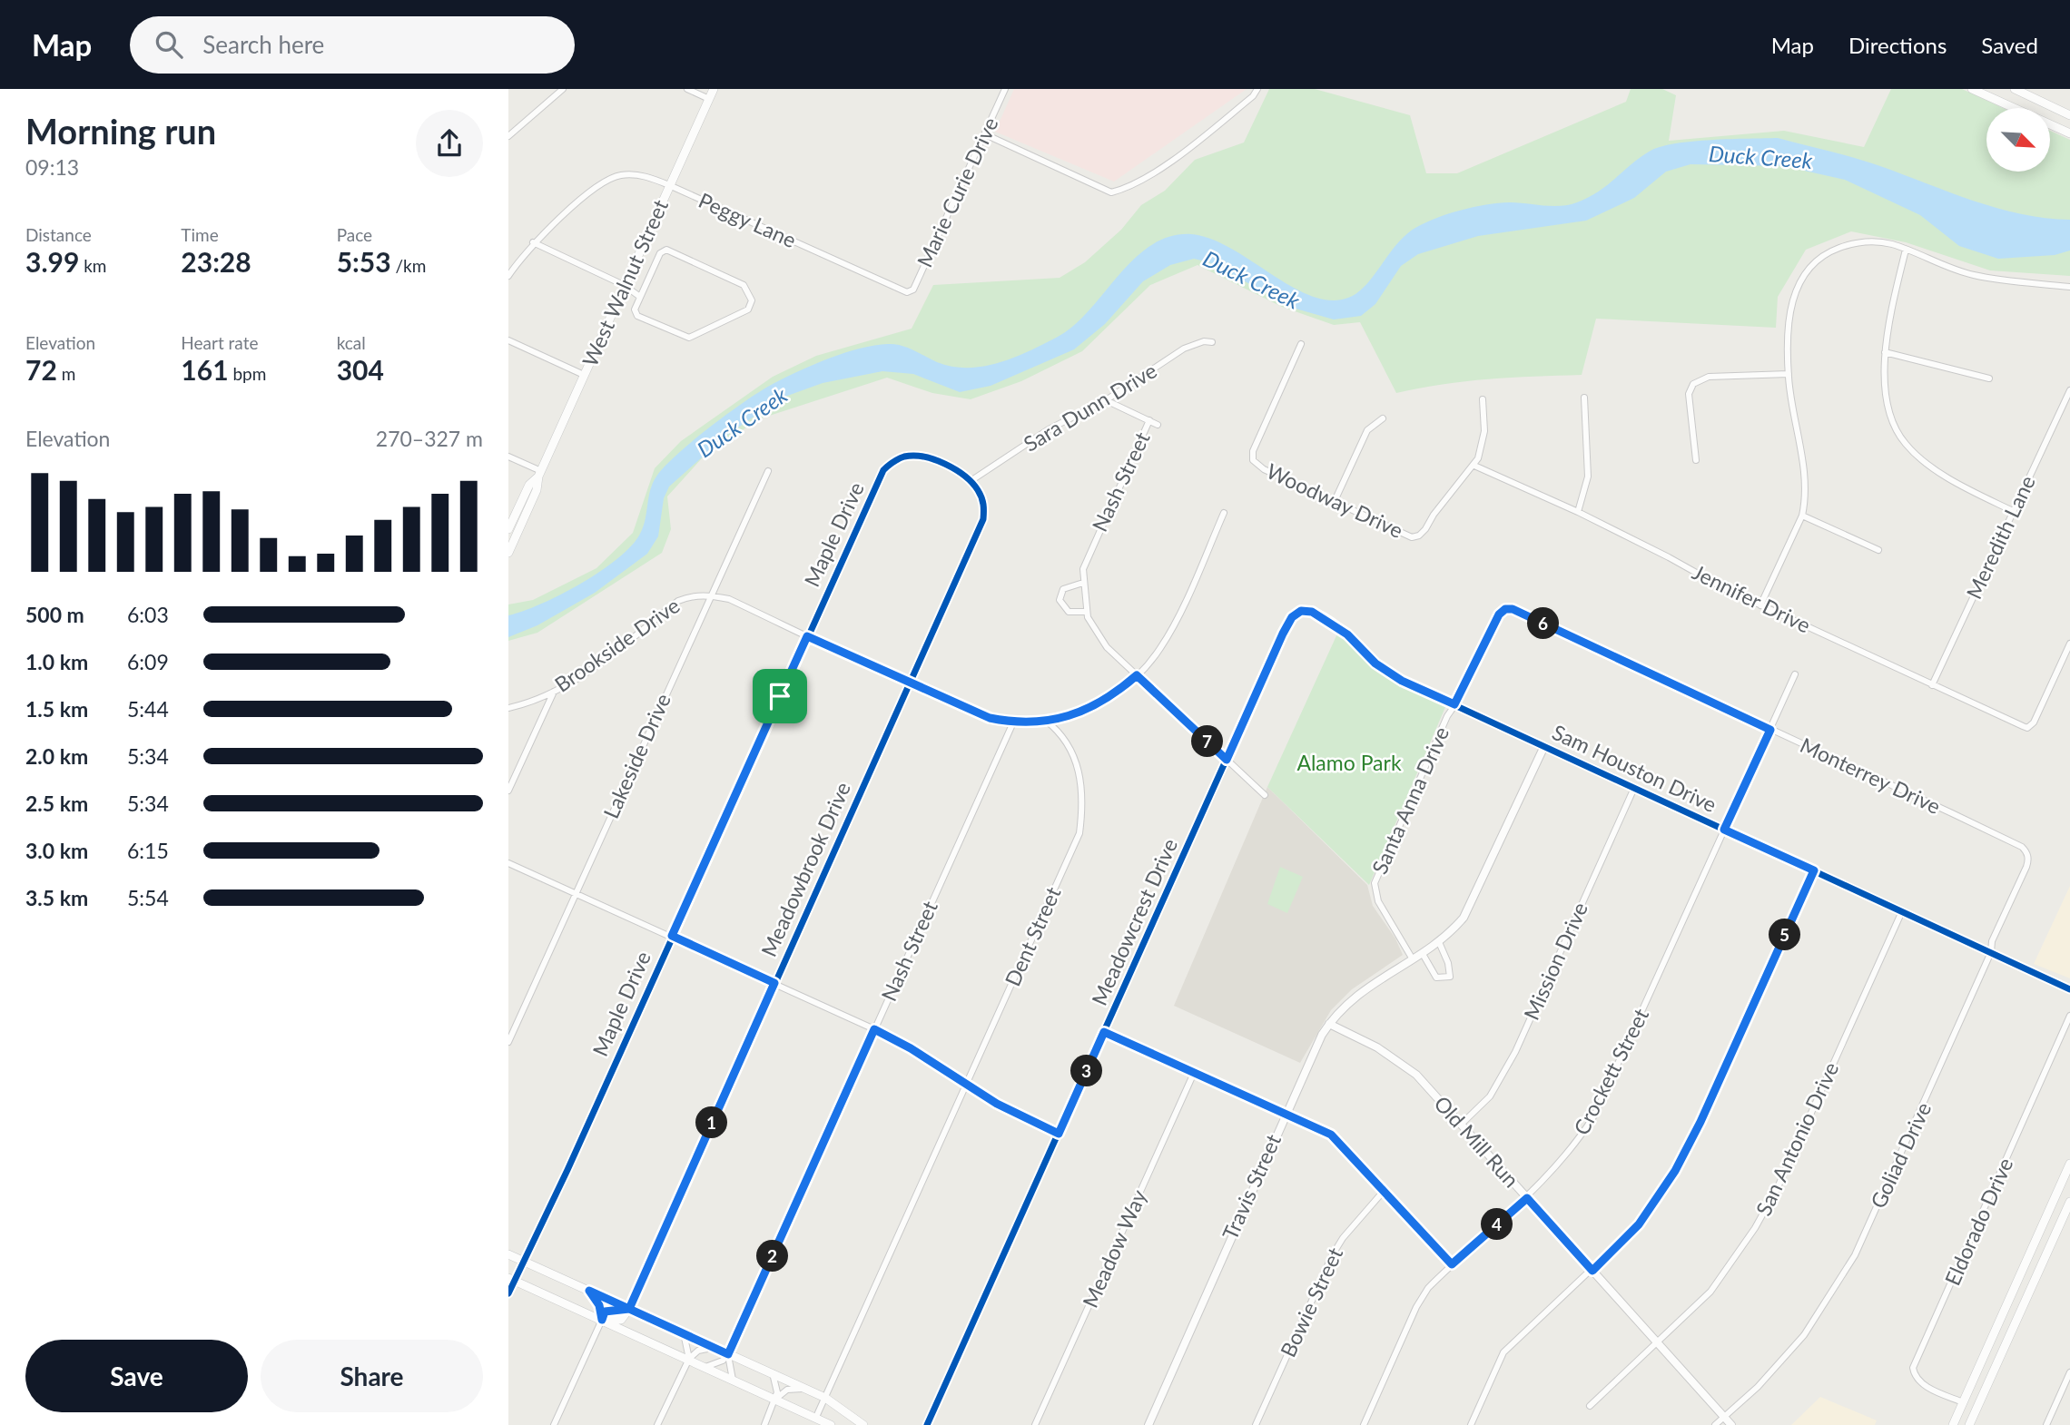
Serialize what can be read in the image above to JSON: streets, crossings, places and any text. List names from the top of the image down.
{
  "streets": {
    "main road": ["West Walnut Street"],
    "street": [
      "Marie Curie Drive",
      "Peggy Lane",
      "Sara Dunn Drive",
      "Nash Street",
      "Woodway Drive",
      "Maple Drive",
      "Meredith Lane",
      "Jennifer Drive",
      "Brookside Drive",
      "Lakeside Drive",
      "Sam Houston Drive",
      "Monterrey Drive",
      "Santa Anna Drive",
      "Meadowbrook Drive",
      "Meadowcrest Drive",
      "Dent Street",
      "Mission Drive",
      "Crockett Street",
      "San Antonio Drive",
      "Old Mill Run",
      "Goliad Drive",
      "Travis Street",
      "Eldorado Drive",
      "Meadow Way",
      "Bowie Street"
    ]
  },
  "crossings": [
    ["Marie Curie Drive", "Peggy Lane"],
    ["Peggy Lane", "West Walnut Street"],
    ["Sara Dunn Drive", "Maple Drive"],
    ["Sara Dunn Drive", "Meadowbrook Drive"],
    ["Nash Street", "Brookside Drive"],
    ["Woodway Drive", "Jennifer Drive"],
    ["Maple Drive", "Brookside Drive"],
    ["Maple Drive", "Meadowbrook Drive"],
    ["Meredith Lane", "Jennifer Drive"],
    ["Brookside Drive", "Lakeside Drive"],
    ["Brookside Drive", "Meadowbrook Drive"],
    ["Brookside Drive", "Dent Street"],
    ["Sam Houston Drive", "Santa Anna Drive"],
    ["Sam Houston Drive", "Meadowcrest Drive"],
    ["Sam Houston Drive", "Mission Drive"],
    ["Sam Houston Drive", "Crockett Street"],
    ["Sam Houston Drive", "San Antonio Drive"],
    ["Sam Houston Drive", "Goliad Drive"],
    ["Sam Houston Drive", "Travis Street"],
    ["Monterrey Drive", "Santa Anna Drive"],
    ["Monterrey Drive", "Crockett Street"],
    ["Monterrey Drive", "Goliad Drive"],
    ["Santa Anna Drive", "Travis Street"],
    ["Mission Drive", "Old Mill Run"],
    ["Crockett Street", "Old Mill Run"],
    ["San Antonio Drive", "Old Mill Run"],
    ["Old Mill Run", "Goliad Drive"],
    ["Old Mill Run", "Travis Street"]
  ],
  "water": ["Duck Creek"],
  "parks": ["Alamo Park"],
  "north": "bottom right",
  "page": {
    "header": "Map",
    "search": "Search here",
    "nav": ["Map", "Directions", "Saved"],
    "heading": ["Morning run", "09:13"],
    "stats": [
      ["Distance", "3.99 km"],
      ["Time", "23:28"],
      ["Pace", "5:53 /km"],
      ["Elevation", "72 m"],
      ["Heart rate", "161 bpm"],
      ["kcal", "304"]
    ],
    "chart": ["Elevation", "270–327 m"],
    "list": [
      {
        "name": "500 m",
        "note": "6:03"
      },
      {
        "name": "1.0 km",
        "note": "6:09"
      },
      {
        "name": "1.5 km",
        "note": "5:44"
      },
      {
        "name": "2.0 km",
        "note": "5:34"
      },
      {
        "name": "2.5 km",
        "note": "5:34"
      },
      {
        "name": "3.0 km",
        "note": "6:15"
      },
      {
        "name": "3.5 km",
        "note": "5:54"
      }
    ],
    "pins": [
      "6",
      "7",
      "5",
      "3",
      "1",
      "4",
      "2"
    ],
    "buttons": ["Save", "Share"]
  }
}
